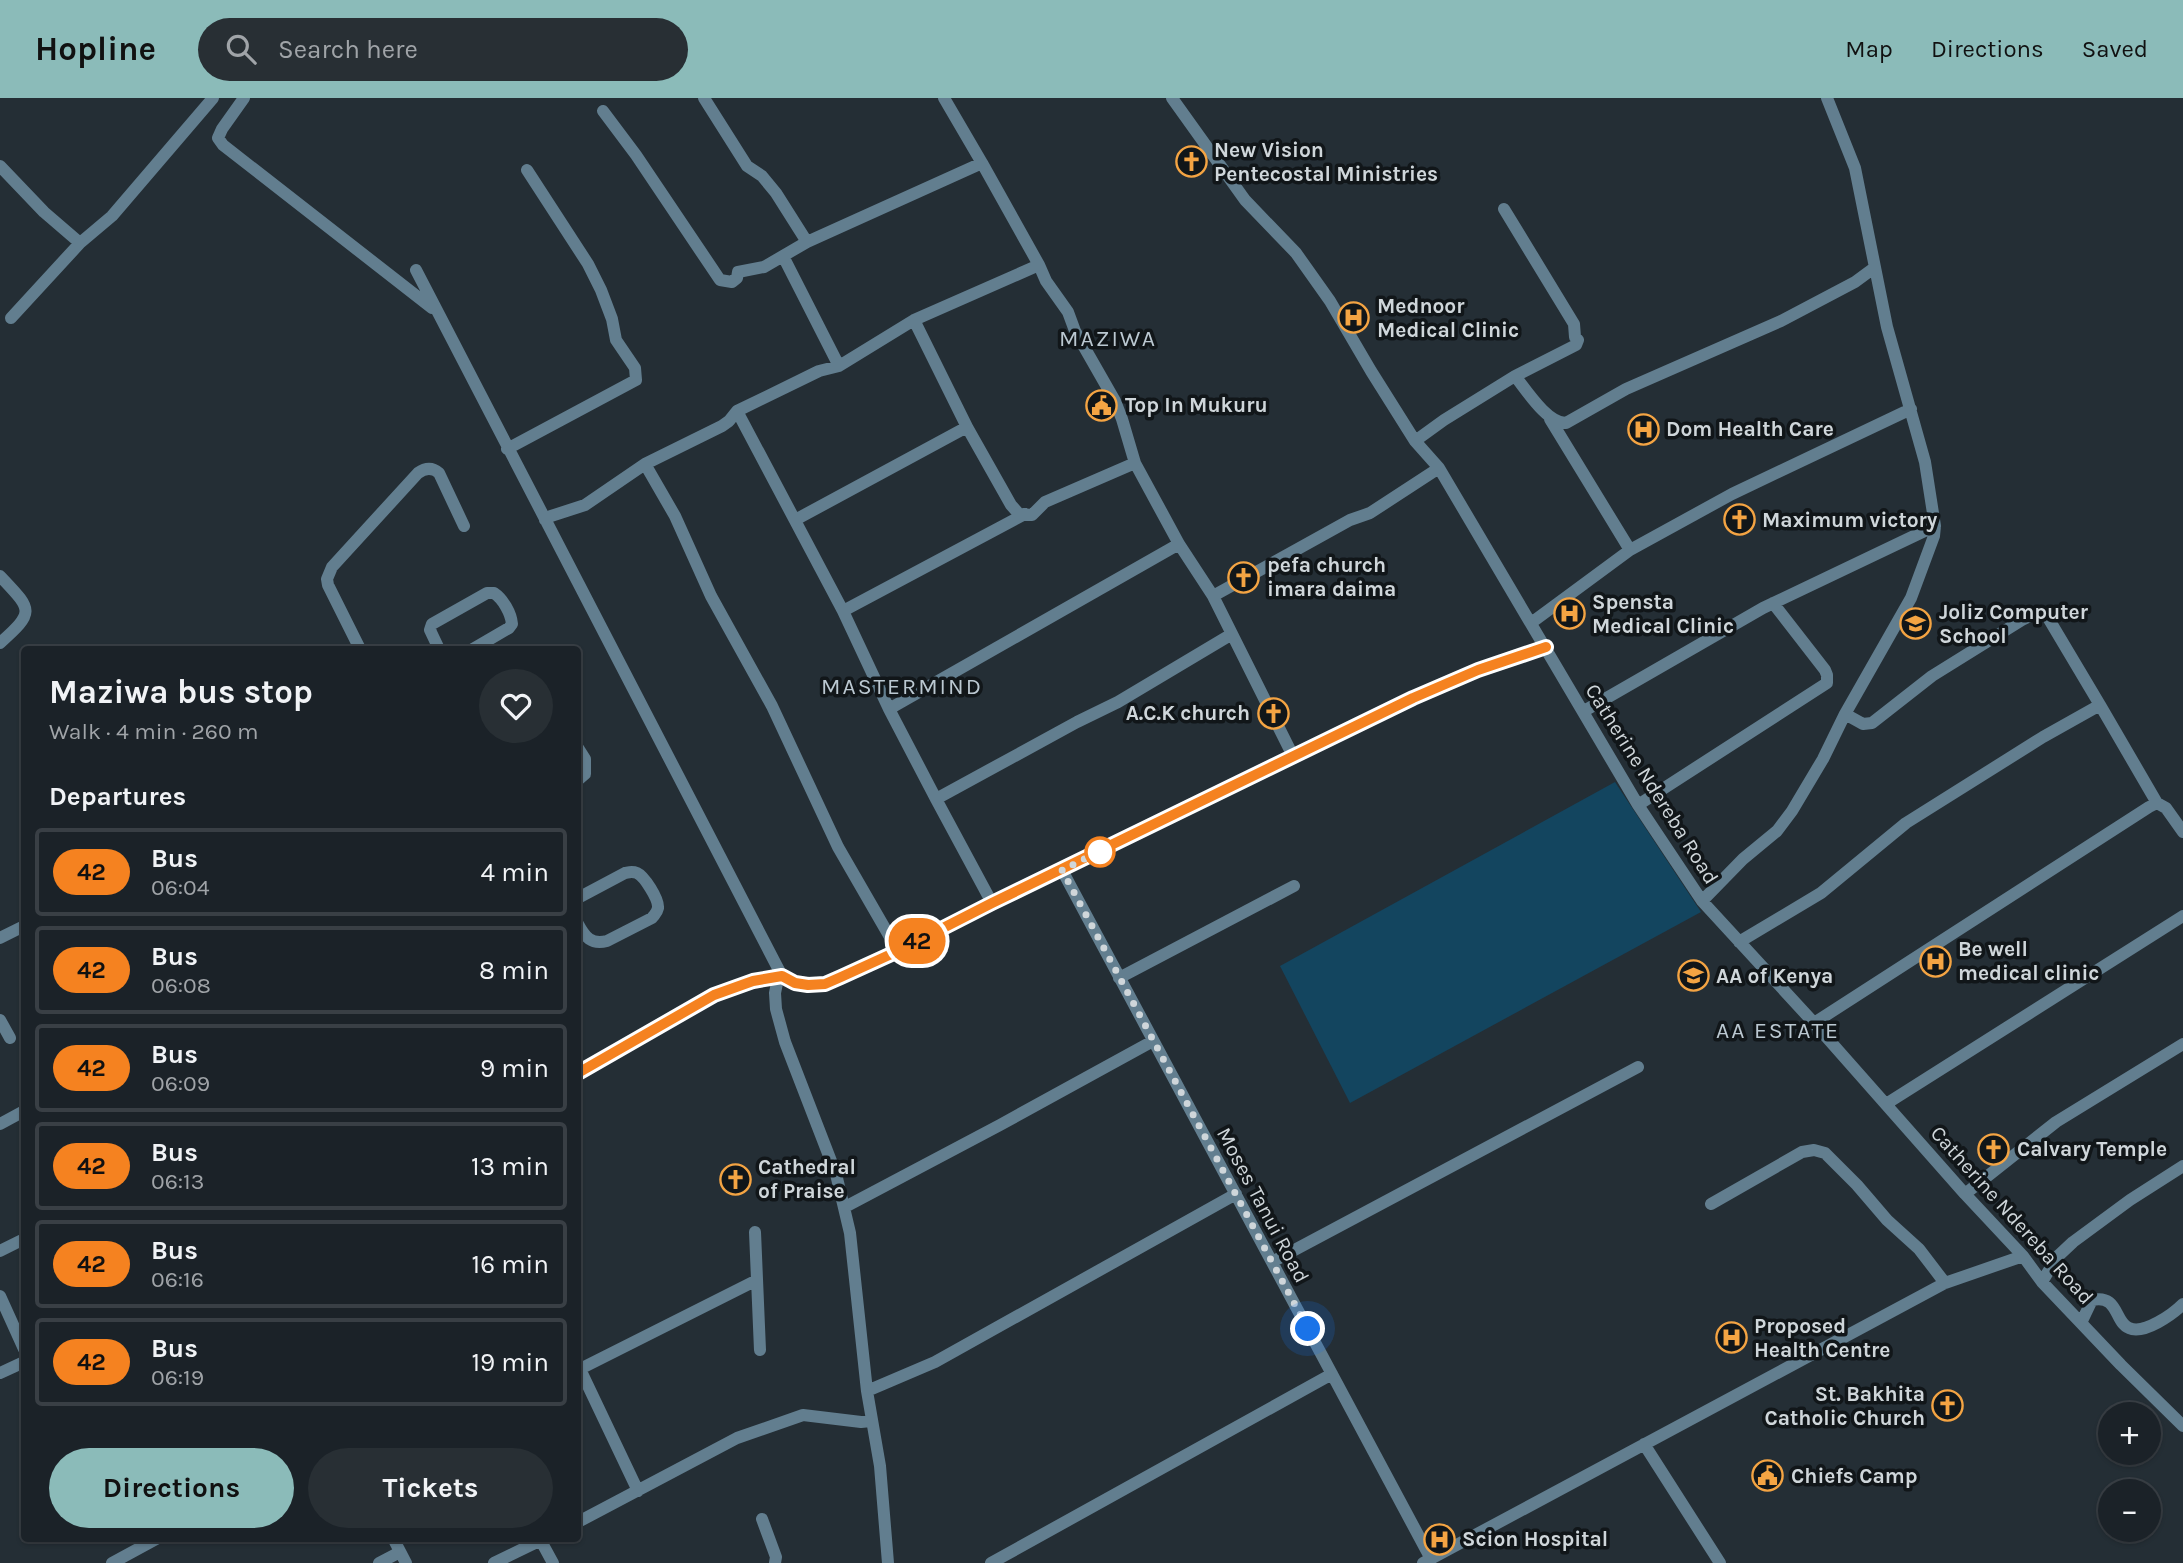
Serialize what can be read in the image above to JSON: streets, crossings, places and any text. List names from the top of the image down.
{
  "streets": {
    "street": ["Catherine Ndereba Road", "Moses Tanui Road"]
  },
  "districts": ["MAZIWA", "MASTERMIND", "AA ESTATE"],
  "places": {
    "church": [
      "New Vision Pentecostal Ministries",
      "Maximum victory",
      "pefa church imara daima",
      "A.C.K church",
      "Calvary Temple",
      "Cathedral of Praise",
      "St. Bakhita Catholic Church"
    ],
    "hospital": [
      "Mednoor Medical Clinic",
      "Dom Health Care",
      "Spensta Medical Clinic",
      "Be well medical clinic",
      "Proposed Health Centre",
      "Scion Hospital"
    ],
    "public building": ["Top In Mukuru", "Chiefs Camp"],
    "school or university": ["Joliz Computer School", "AA of Kenya"]
  },
  "lines": ["bus line 42"],
  "page": {
    "header": "Hopline",
    "search": "Search here",
    "nav": ["Map", "Directions", "Saved"],
    "on_map": "42",
    "heading": [
      ["Maziwa bus stop", "Walk · 4 min · 260 m"],
      "Departures"
    ],
    "list": [
      {
        "mark": "42",
        "name": "Bus",
        "note": "06:04",
        "value": "4 min"
      },
      {
        "mark": "42",
        "name": "Bus",
        "note": "06:08",
        "value": "8 min"
      },
      {
        "mark": "42",
        "name": "Bus",
        "note": "06:09",
        "value": "9 min"
      },
      {
        "mark": "42",
        "name": "Bus",
        "note": "06:13",
        "value": "13 min"
      },
      {
        "mark": "42",
        "name": "Bus",
        "note": "06:16",
        "value": "16 min"
      },
      {
        "mark": "42",
        "name": "Bus",
        "note": "06:19",
        "value": "19 min"
      }
    ],
    "map_buttons": ["+", "−"],
    "buttons": ["Directions", "Tickets"]
  }
}
